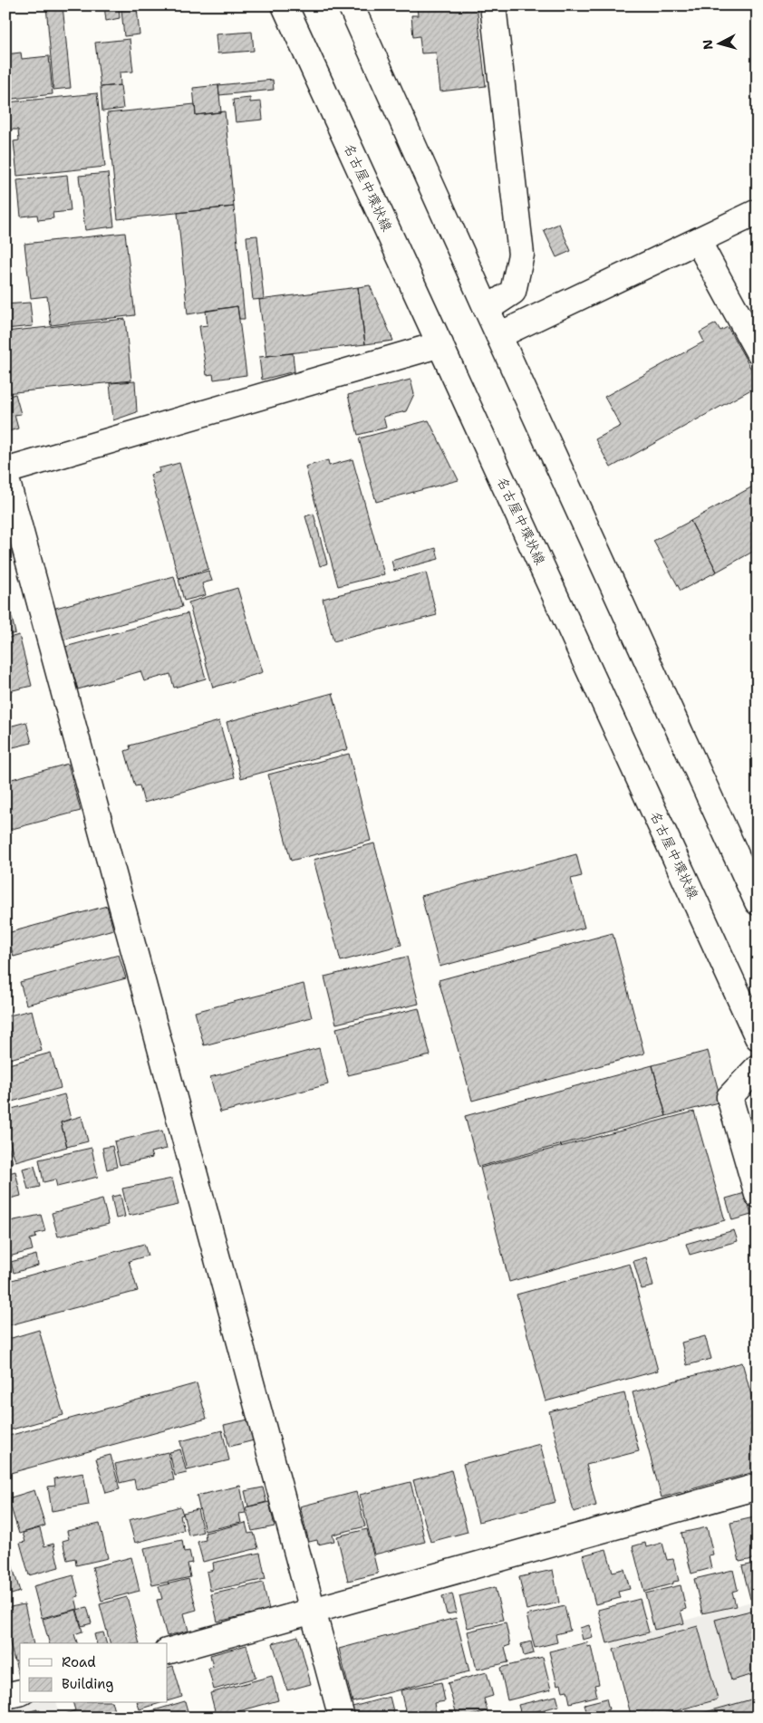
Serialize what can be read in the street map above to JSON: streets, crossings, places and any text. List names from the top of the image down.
{
  "streets": {
    "street": ["名古屋中環状線"]
  },
  "legend": ["Road", "Building"],
  "north": "left"
}
